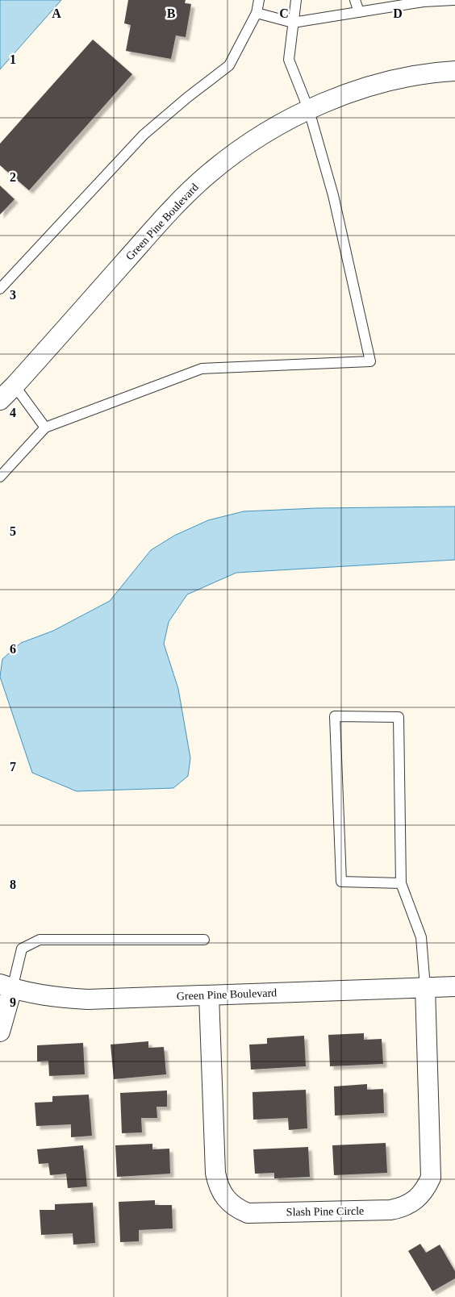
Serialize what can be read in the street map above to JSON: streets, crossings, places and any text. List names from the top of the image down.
{
  "streets": {
    "street": ["Green Pine Boulevard", "Slash Pine Circle"]
  },
  "crossings": [
    ["Green Pine Boulevard", "Slash Pine Circle"]
  ],
  "grid": {
    "columns": [
      "A",
      "B",
      "C",
      "D"
    ],
    "rows": [
      "1",
      "2",
      "3",
      "4",
      "5",
      "6",
      "7",
      "8",
      "9"
    ]
  }
}
